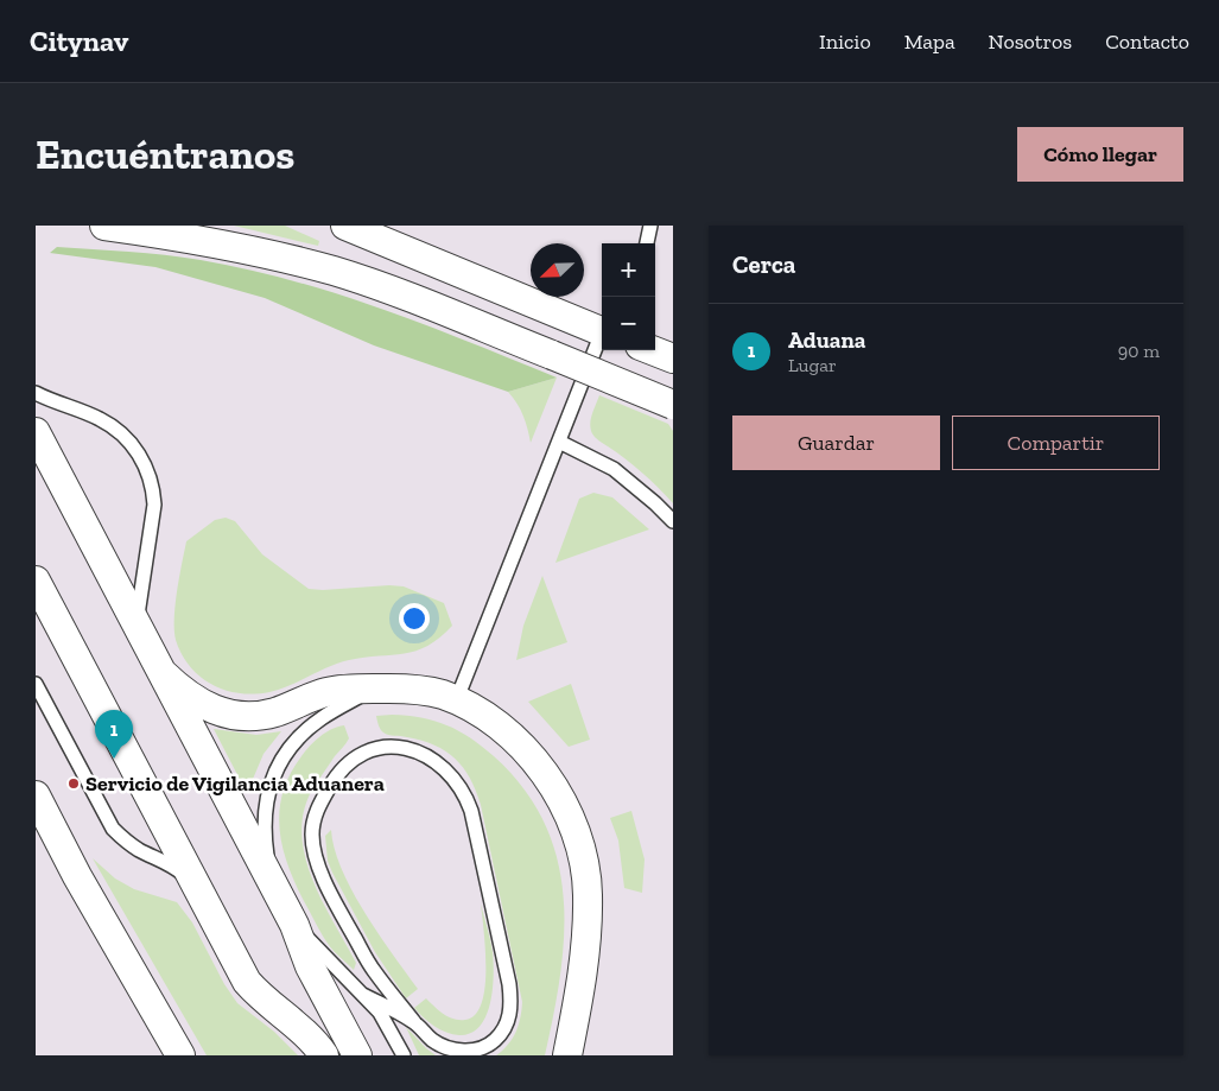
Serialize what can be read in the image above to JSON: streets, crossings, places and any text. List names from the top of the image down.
{
  "places": ["Servicio de Vigilancia Aduanera"],
  "north": "bottom left",
  "page": {
    "header": "Citynav",
    "nav": [
      "Inicio",
      "Mapa",
      "Nosotros",
      "Contacto"
    ],
    "buttons": [
      "Cómo llegar",
      ["Guardar", "Compartir"]
    ],
    "title": "Encuéntranos",
    "heading": "Cerca",
    "map_buttons": ["+", "−"],
    "list": [
      {
        "mark": "1",
        "name": "Aduana",
        "note": "Lugar",
        "value": "90 m"
      }
    ],
    "pins": "1"
  }
}
